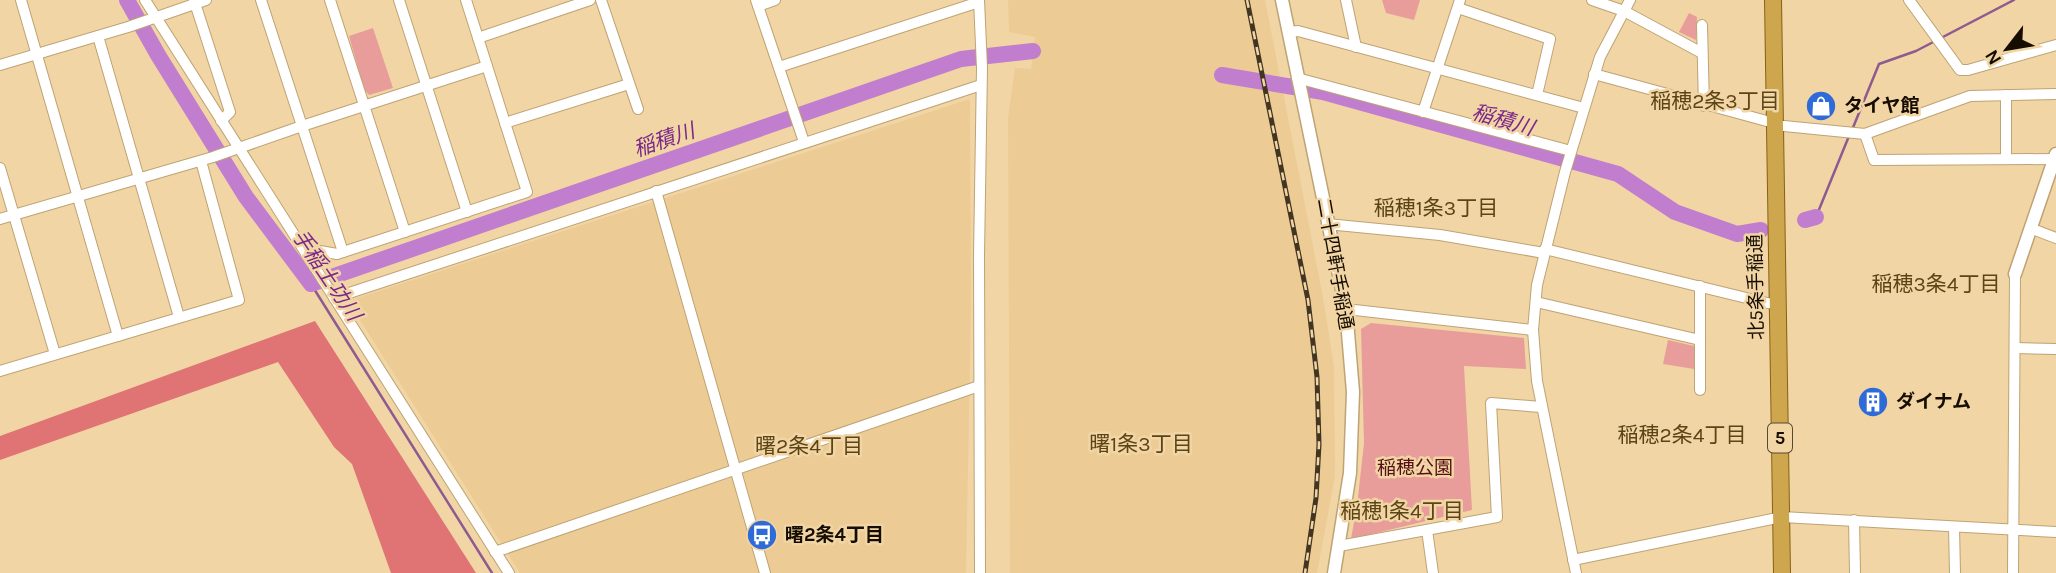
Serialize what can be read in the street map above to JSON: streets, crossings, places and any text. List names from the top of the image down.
{
  "streets": {
    "highway": ["北5条手稲通", "5"],
    "street": ["二十四軒手稲通"]
  },
  "districts": [
    "稲穂2条3丁目",
    "稲穂1条3丁目",
    "稲穂3条4丁目",
    "稲穂2条4丁目",
    "曙1条3丁目",
    "曙2条4丁目",
    "稲穂1条4丁目"
  ],
  "water": ["稲積川", "手稲土功川"],
  "parks": ["稲穂公園"],
  "places": {
    "shop": ["タイヤ館"],
    "building": ["ダイナム"],
    "bus stop": ["曙2条4丁目"]
  },
  "north": "bottom left"
}
